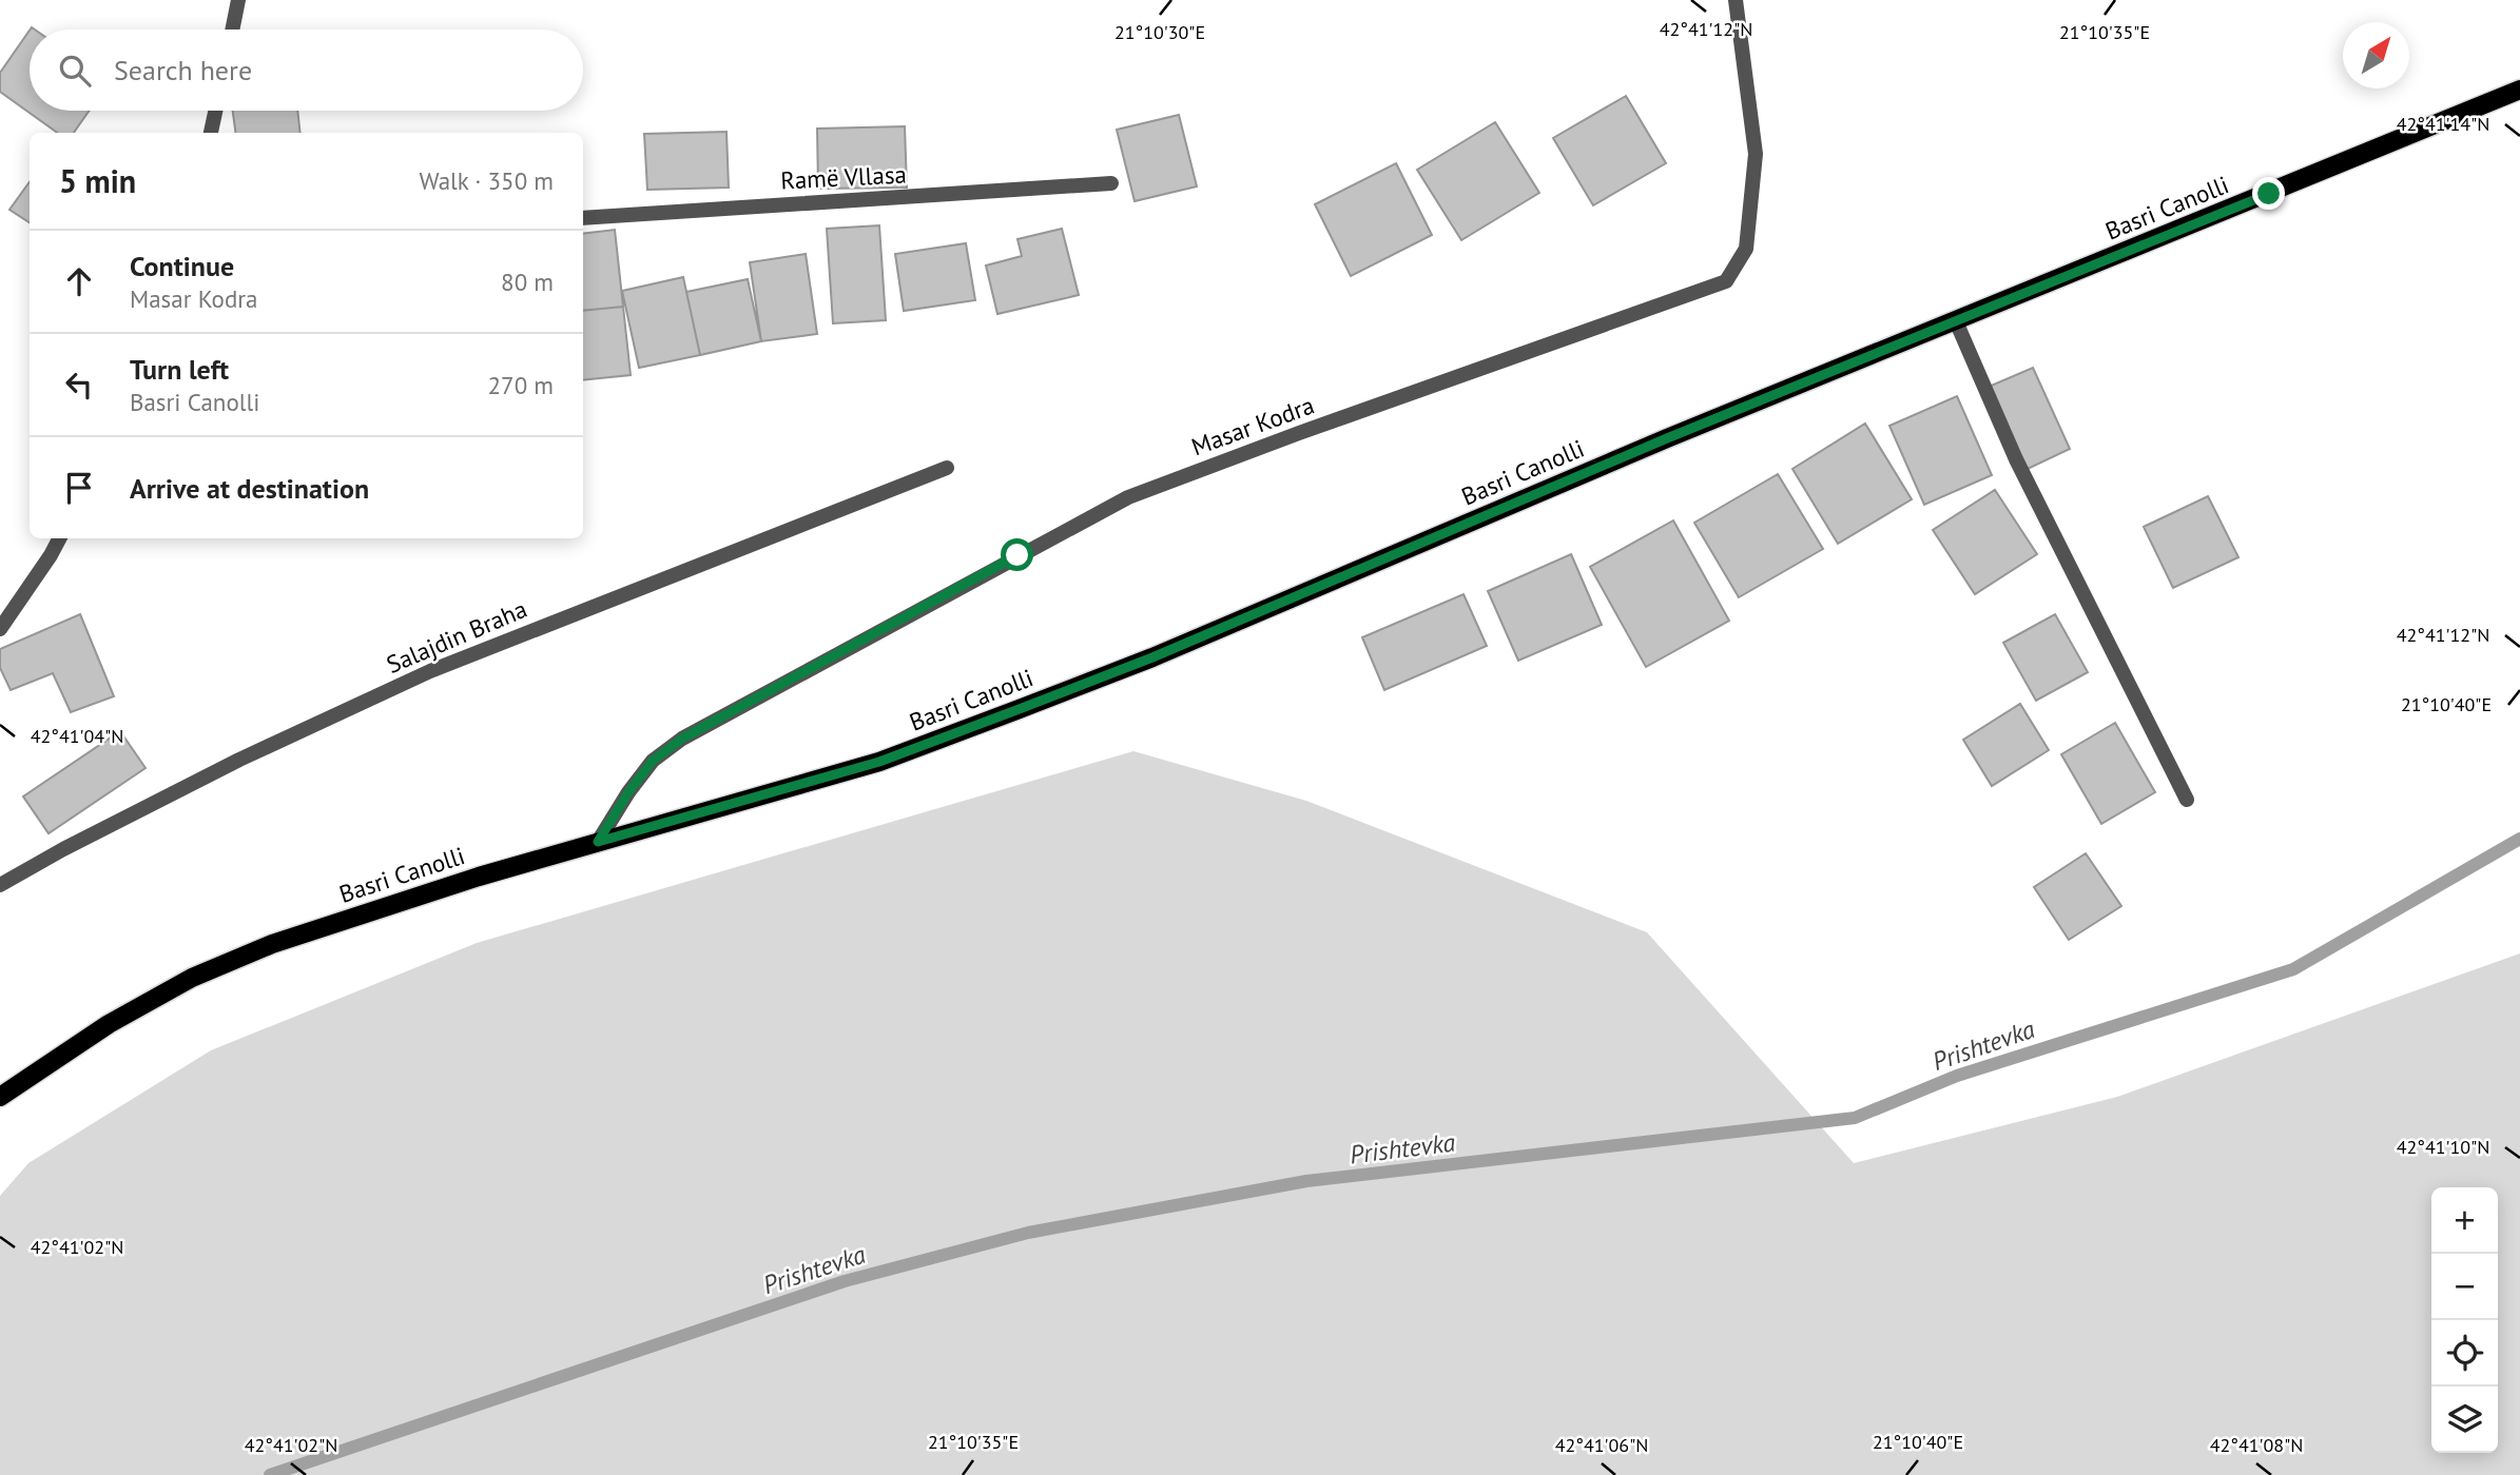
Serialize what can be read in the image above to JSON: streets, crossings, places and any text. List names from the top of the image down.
{
  "streets": {
    "main road": ["Basri Canolli"],
    "street": ["Ramë Vllasa", "Masar Kodra", "Salajdin Braha"]
  },
  "crossings": [
    ["Basri Canolli", "Masar Kodra"]
  ],
  "water": ["Prishtevka"],
  "north": "top right",
  "page": {
    "search": "Search here",
    "heading": ["5 min", "Walk · 350 m"],
    "list": [
      ["Continue", "Masar Kodra", "80 m"],
      ["Turn left", "Basri Canolli", "270 m"],
      "Arrive at destination"
    ],
    "map_buttons": ["+", "−"]
  },
  "coordinates": [
    "42°41'12\"N",
    "21°10'30\"E",
    "21°10'35\"E",
    "42°41'14\"N",
    "21°10'40\"E",
    "42°41'04\"N",
    "42°41'10\"N",
    "42°41'02\"N",
    "42°41'06\"N",
    "42°41'08\"N"
  ]
}
